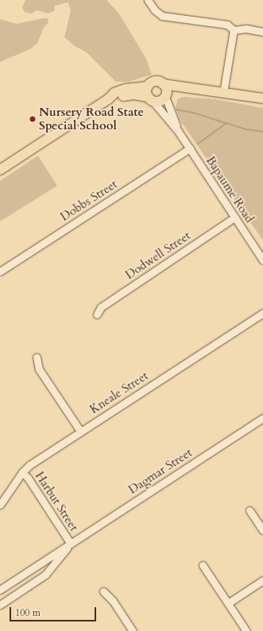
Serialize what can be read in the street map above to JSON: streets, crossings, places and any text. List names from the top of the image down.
{
  "streets": {
    "street": [
      "Bapaume Road",
      "Dobbs Street",
      "Dodwell Street",
      "Kneale Street",
      "Dagmar Street",
      "Harbut Street"
    ]
  },
  "crossings": [
    ["Bapaume Road", "Dobbs Street"],
    ["Bapaume Road", "Dodwell Street"],
    ["Kneale Street", "Harbut Street"],
    ["Dagmar Street", "Harbut Street"]
  ],
  "places": ["Nursery Road State Special School"],
  "scale_bar": "100 m"
}
